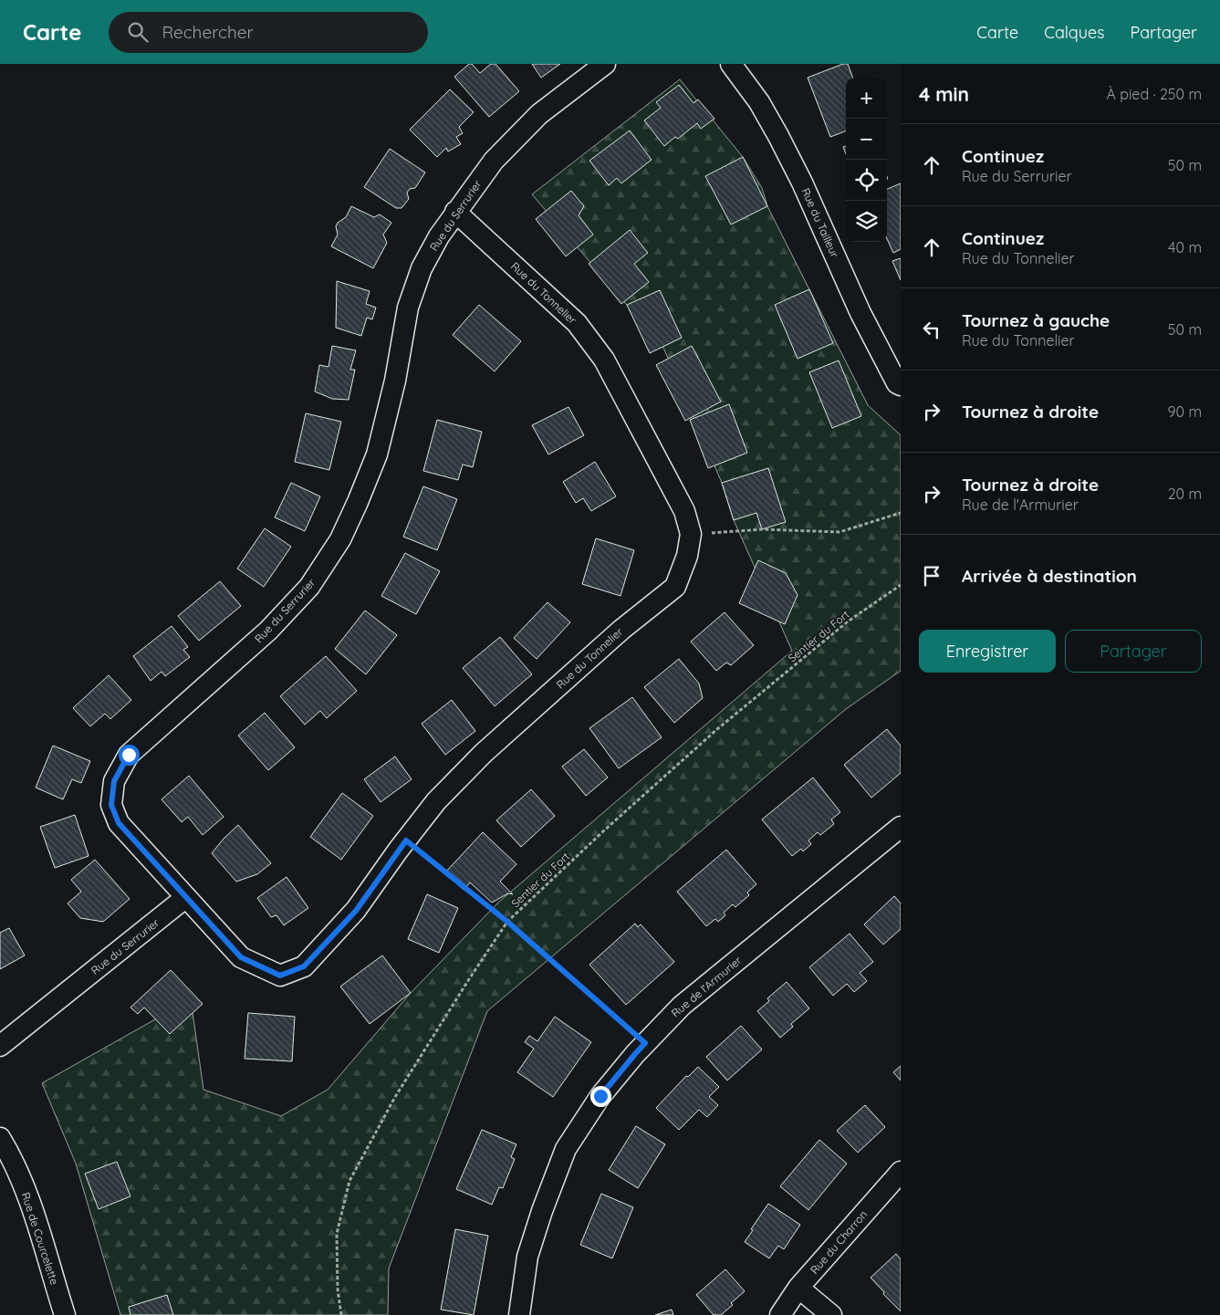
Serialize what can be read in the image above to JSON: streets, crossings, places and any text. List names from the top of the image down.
{
  "streets": {
    "street": [
      "Rue du Serrurier",
      "Rue du Tailleur",
      "Rue du Tonnelier",
      "Rue de l'Armurier",
      "Rue de Courcelette",
      "Rue du Charron"
    ],
    "path": ["Sentier du Fort"]
  },
  "crossings": [
    ["Rue du Serrurier", "Rue du Tonnelier"]
  ],
  "page": {
    "header": "Carte",
    "search": "Rechercher",
    "nav": ["Carte", "Calques", "Partager"],
    "heading": ["4 min", "À pied · 250 m"],
    "map_buttons": ["+", "−"],
    "list": [
      ["Continuez", "Rue du Serrurier", "50 m"],
      ["Continuez", "Rue du Tonnelier", "40 m"],
      ["Tournez à gauche", "Rue du Tonnelier", "50 m"],
      ["Tournez à droite", "90 m"],
      ["Tournez à droite", "Rue de l'Armurier", "20 m"],
      "Arrivée à destination"
    ],
    "buttons": ["Enregistrer", "Partager"]
  }
}
